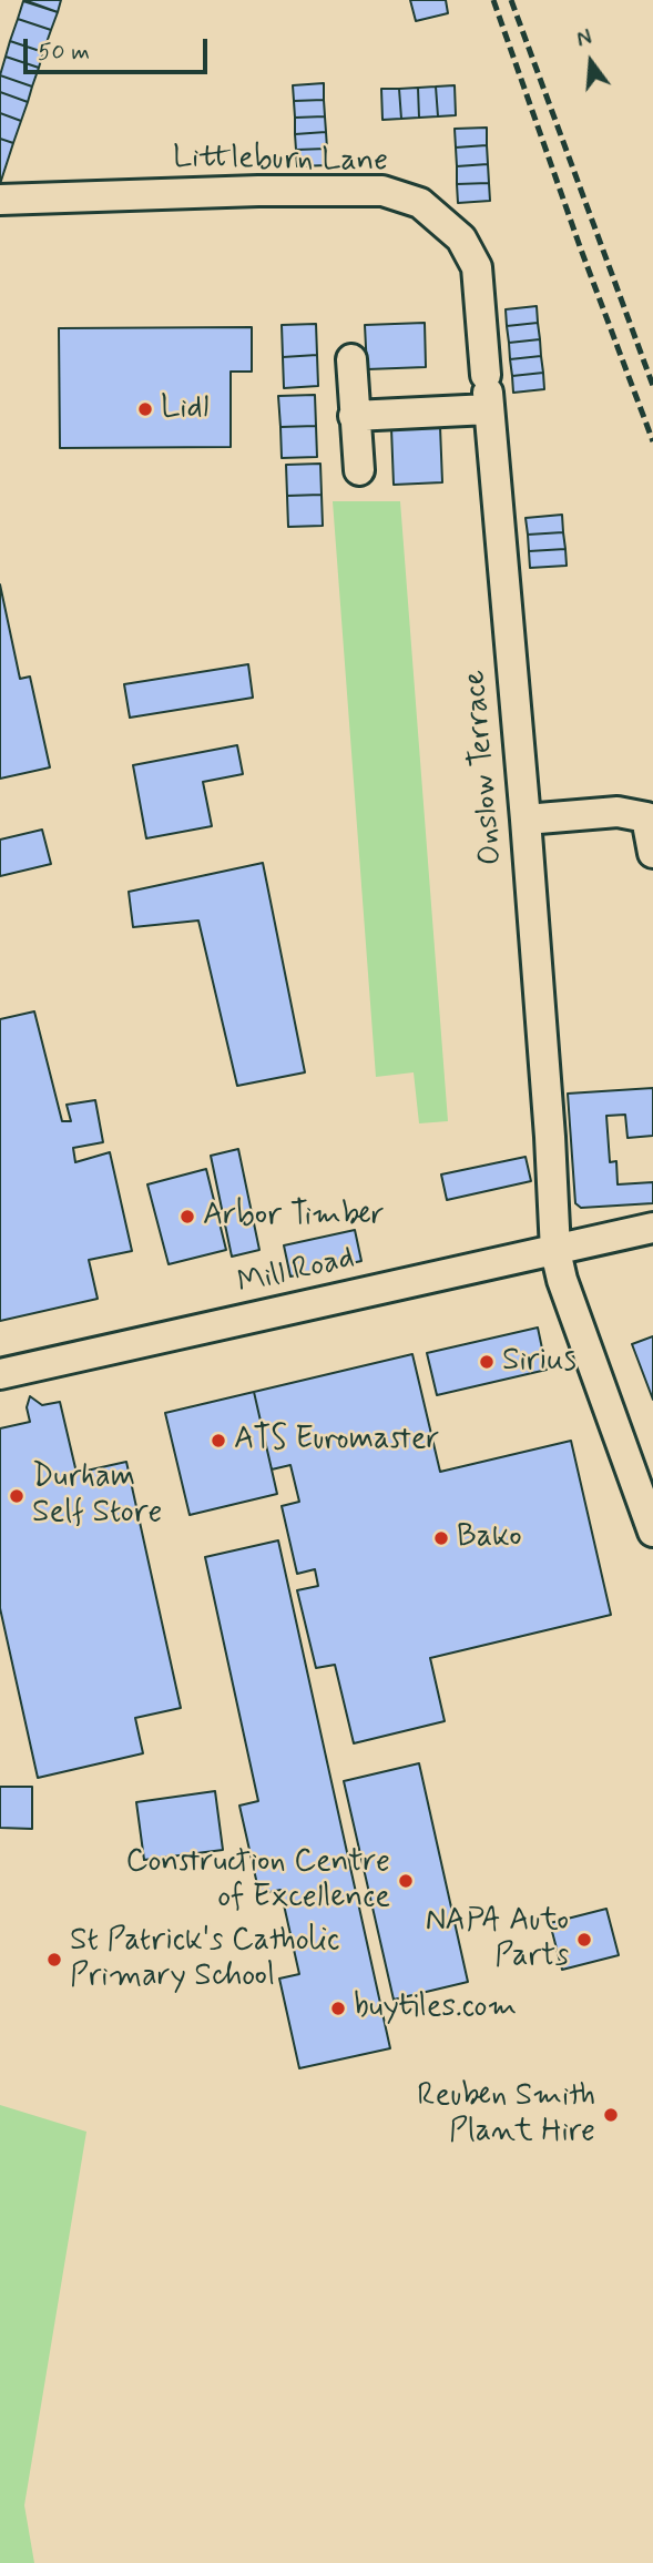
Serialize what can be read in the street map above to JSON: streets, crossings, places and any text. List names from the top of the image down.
{
  "streets": {
    "street": ["Littleburn Lane", "Onslow Terrace", "Mill Road"]
  },
  "crossings": [
    ["Littleburn Lane", "Onslow Terrace"],
    ["Onslow Terrace", "Mill Road"]
  ],
  "places": [
    "Lidl",
    "Arbor Timber",
    "Sirius",
    "ATS Euromaster",
    "Durham Self Store",
    "Bako",
    "Construction Centre of Excellence",
    "NAPA Auto Parts",
    "St Patrick's Catholic Primary School",
    "buytiles.com",
    "Reuben Smith Plant Hire"
  ],
  "scale_bar": "50 m",
  "north": "top"
}
